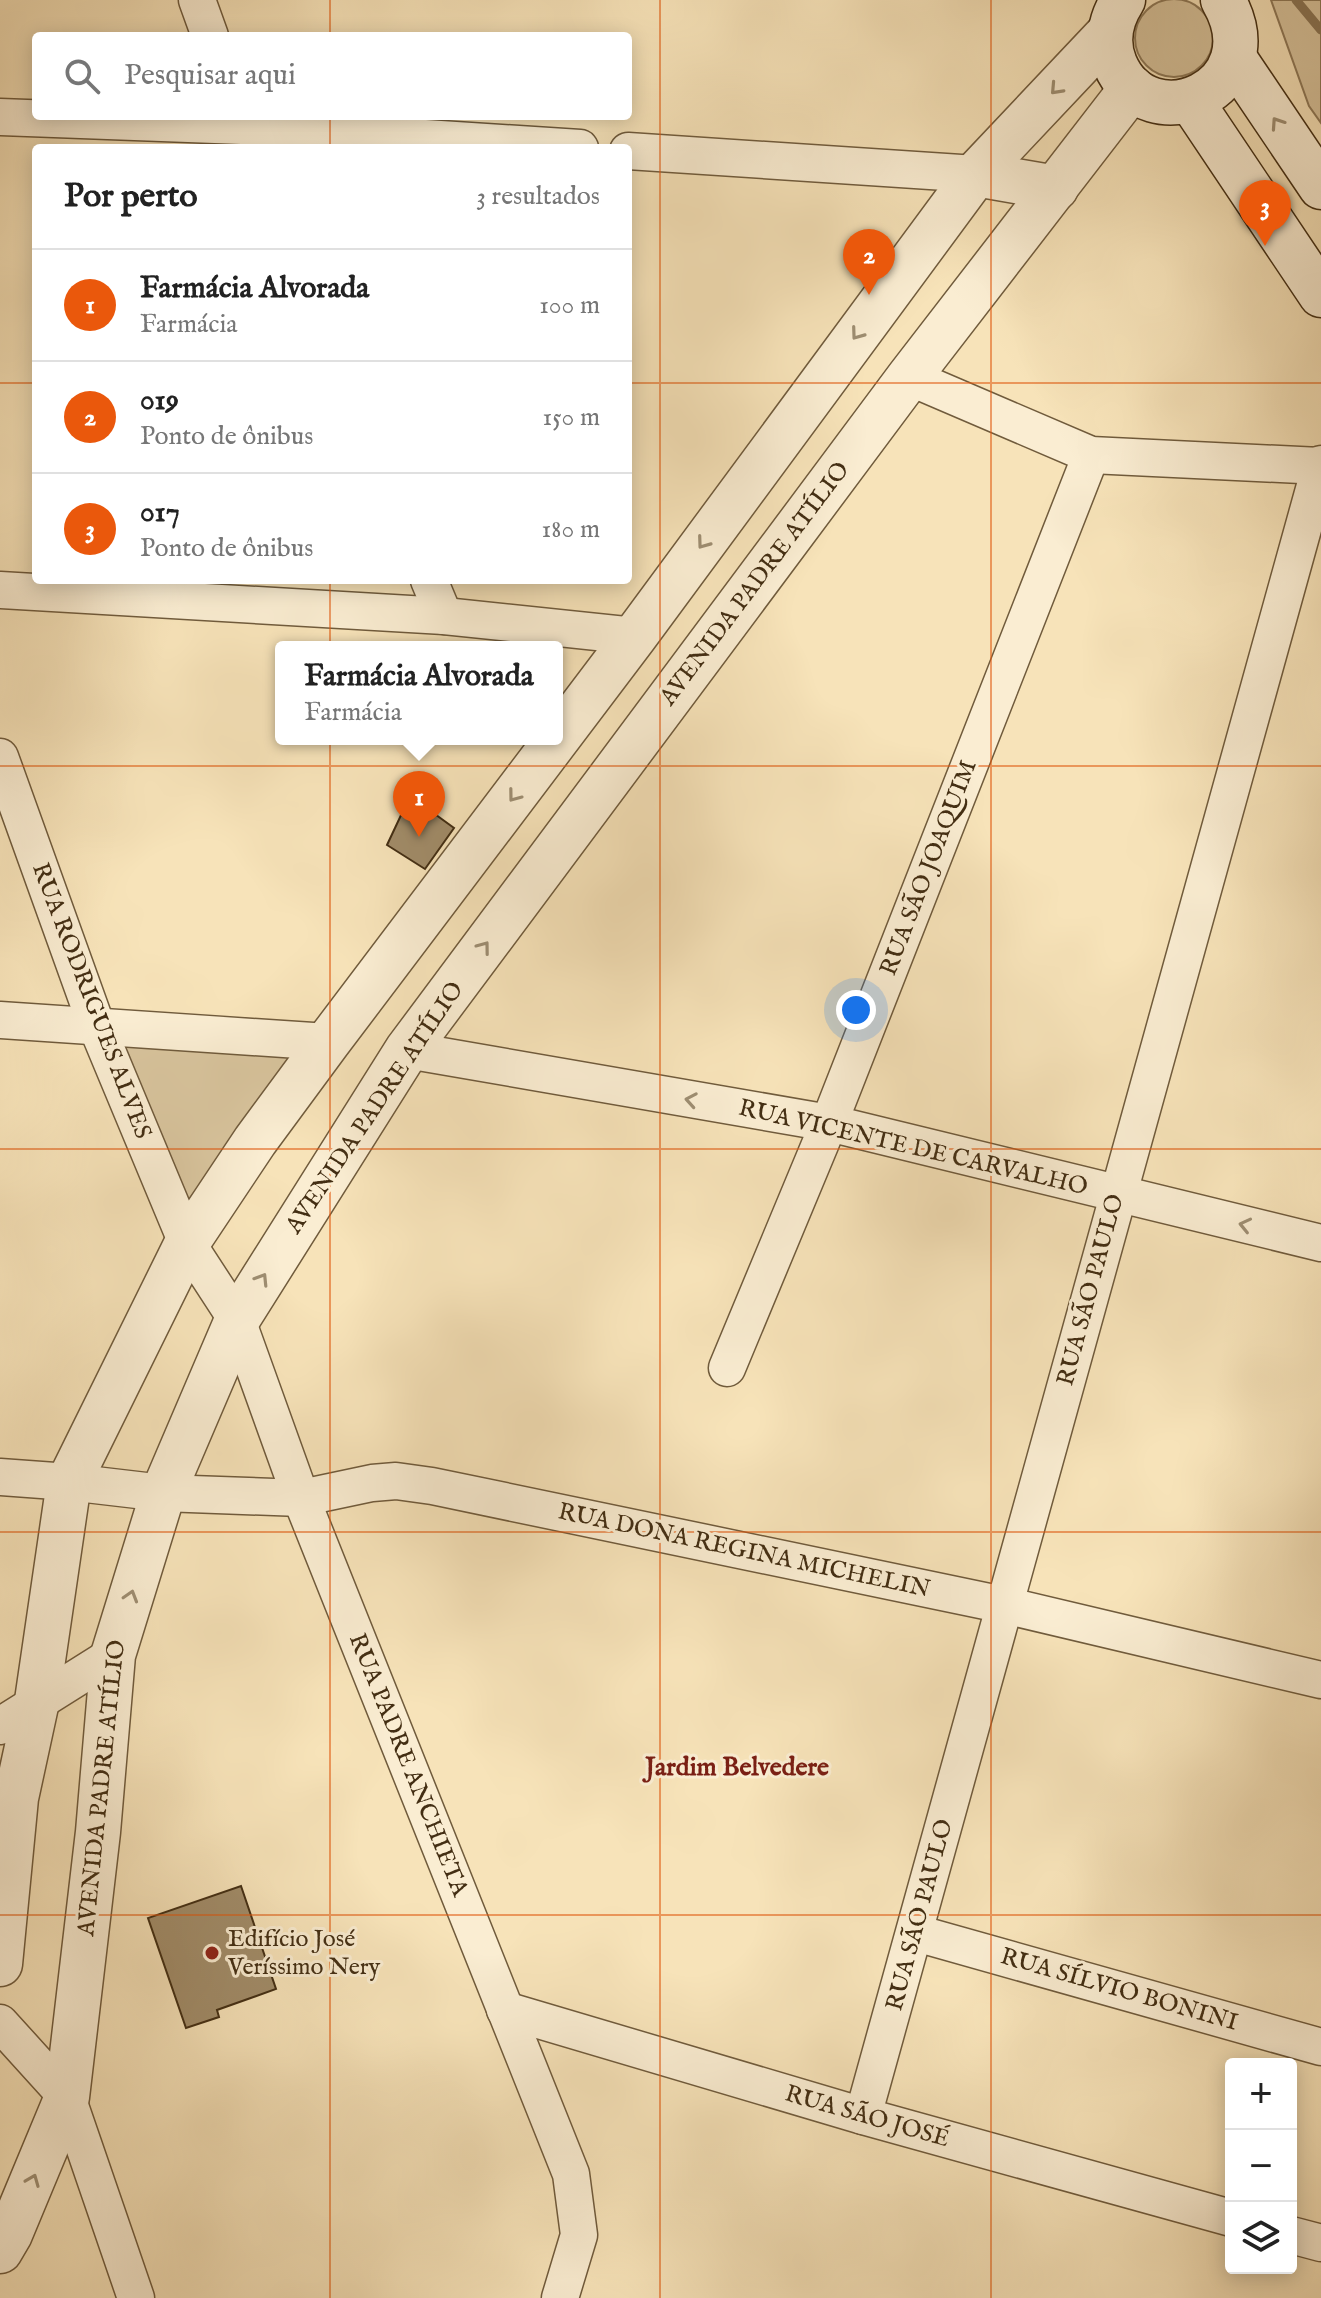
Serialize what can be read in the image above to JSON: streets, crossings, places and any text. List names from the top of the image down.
{
  "streets": {
    "street": [
      "AVENIDA PADRE ATÍLIO",
      "RUA SÃO JOAQUIM",
      "RUA RODRIGUES ALVES",
      "RUA VICENTE DE CARVALHO",
      "RUA SÃO PAULO",
      "RUA DONA REGINA MICHELIN",
      "RUA PADRE ANCHIETA",
      "RUA SÍLVIO BONINI",
      "RUA SÃO JOSÉ"
    ]
  },
  "crossings": [
    ["AVENIDA PADRE ATÍLIO", "RUA VICENTE DE CARVALHO"],
    ["AVENIDA PADRE ATÍLIO", "RUA DONA REGINA MICHELIN"],
    ["AVENIDA PADRE ATÍLIO", "RUA PADRE ANCHIETA"],
    ["RUA SÃO JOAQUIM", "RUA VICENTE DE CARVALHO"],
    ["RUA RODRIGUES ALVES", "RUA PADRE ANCHIETA"],
    ["RUA VICENTE DE CARVALHO", "RUA SÃO PAULO"],
    ["RUA SÃO PAULO", "RUA DONA REGINA MICHELIN"],
    ["RUA SÃO PAULO", "RUA SÍLVIO BONINI"],
    ["RUA SÃO PAULO", "RUA SÃO JOSÉ"],
    ["RUA DONA REGINA MICHELIN", "RUA PADRE ANCHIETA"],
    ["RUA PADRE ANCHIETA", "RUA SÃO JOSÉ"]
  ],
  "one_way": ["RUA VICENTE DE CARVALHO"],
  "districts": ["Jardim Belvedere"],
  "places": ["Edifício José Veríssimo Nery"],
  "page": {
    "search": "Pesquisar aqui",
    "heading": ["Por perto", "3 resultados"],
    "pins": ["3", "2", "1"],
    "list": [
      {
        "mark": "1",
        "name": "Farmácia Alvorada",
        "note": "Farmácia",
        "value": "100 m"
      },
      {
        "mark": "2",
        "name": "019",
        "note": "Ponto de ônibus",
        "value": "150 m"
      },
      {
        "mark": "3",
        "name": "017",
        "note": "Ponto de ônibus",
        "value": "180 m"
      }
    ],
    "popup": ["Farmácia Alvorada", "Farmácia"],
    "map_buttons": ["+", "−"]
  }
}
